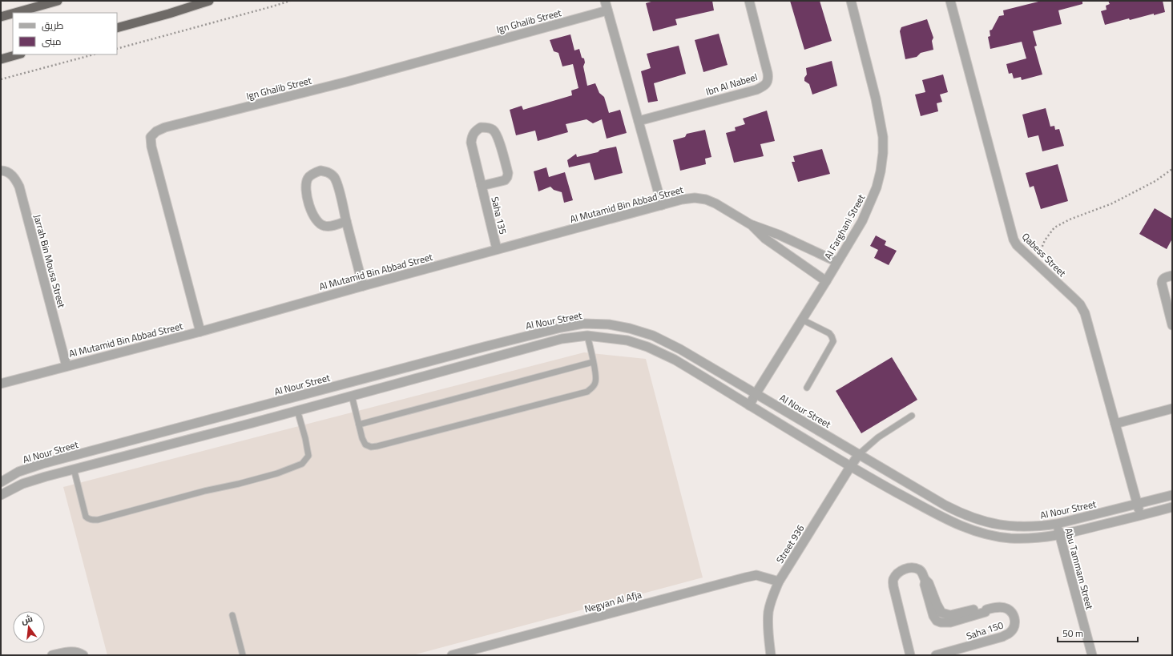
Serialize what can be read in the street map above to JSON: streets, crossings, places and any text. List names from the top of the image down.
{
  "streets": {
    "street": [
      "Ign Ghalib Street",
      "Ibn Al Nabeel",
      "Al Mutamid Bin Abbad Street",
      "Saha 135",
      "Al Farghani Street",
      "Qabess Street",
      "Jarrah Bin Mousa Street",
      "Al Nour Street",
      "Street 936",
      "Abu Tammam Street",
      "Negyan Al Afja",
      "Saha 150"
    ]
  },
  "crossings": [
    ["Ign Ghalib Street", "Al Mutamid Bin Abbad Street"],
    ["Al Mutamid Bin Abbad Street", "Saha 135"],
    ["Al Mutamid Bin Abbad Street", "Al Farghani Street"],
    ["Al Mutamid Bin Abbad Street", "Jarrah Bin Mousa Street"],
    ["Al Farghani Street", "Al Nour Street"],
    ["Qabess Street", "Al Nour Street"],
    ["Al Nour Street", "Street 936"],
    ["Al Nour Street", "Abu Tammam Street"],
    ["Street 936", "Negyan Al Afja"]
  ],
  "legend": ["طريق", "مبنى"],
  "scale_bar": "50 m",
  "north": "top"
}
